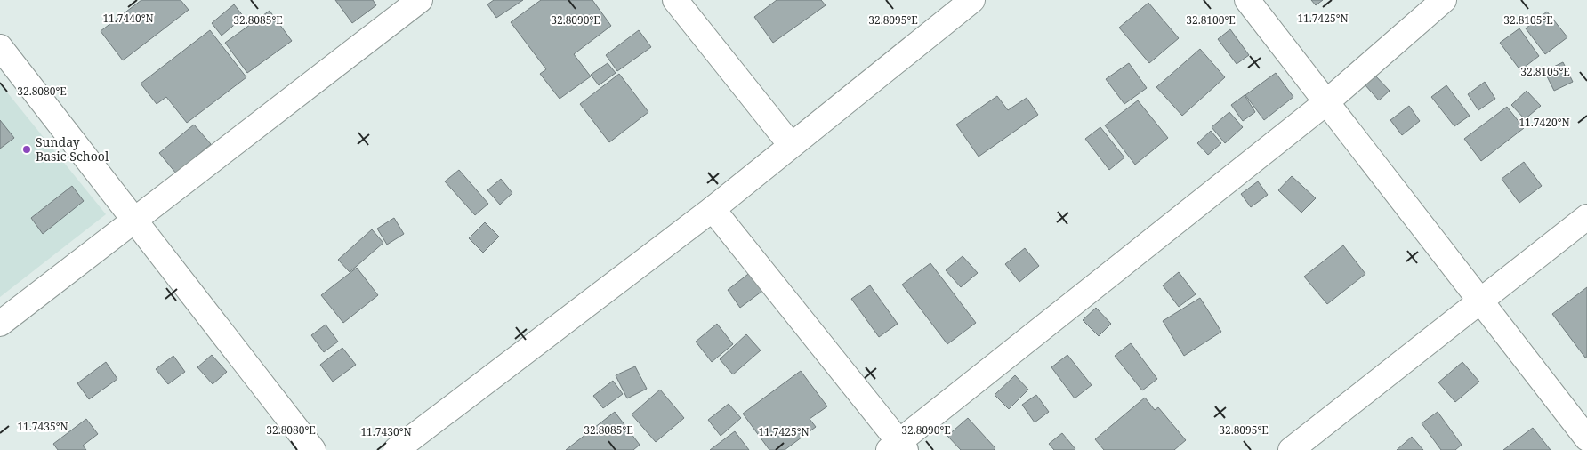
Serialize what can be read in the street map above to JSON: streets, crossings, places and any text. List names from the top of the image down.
{
  "places": ["Sunday Basic School"],
  "coordinates": [
    "11.7440°N",
    "11.7425°N",
    "32.8105°E",
    "32.8085°E",
    "32.8090°E",
    "32.8095°E",
    "32.8100°E",
    "32.8080°E",
    "11.7420°N",
    "11.7435°N",
    "11.7430°N"
  ]
}
